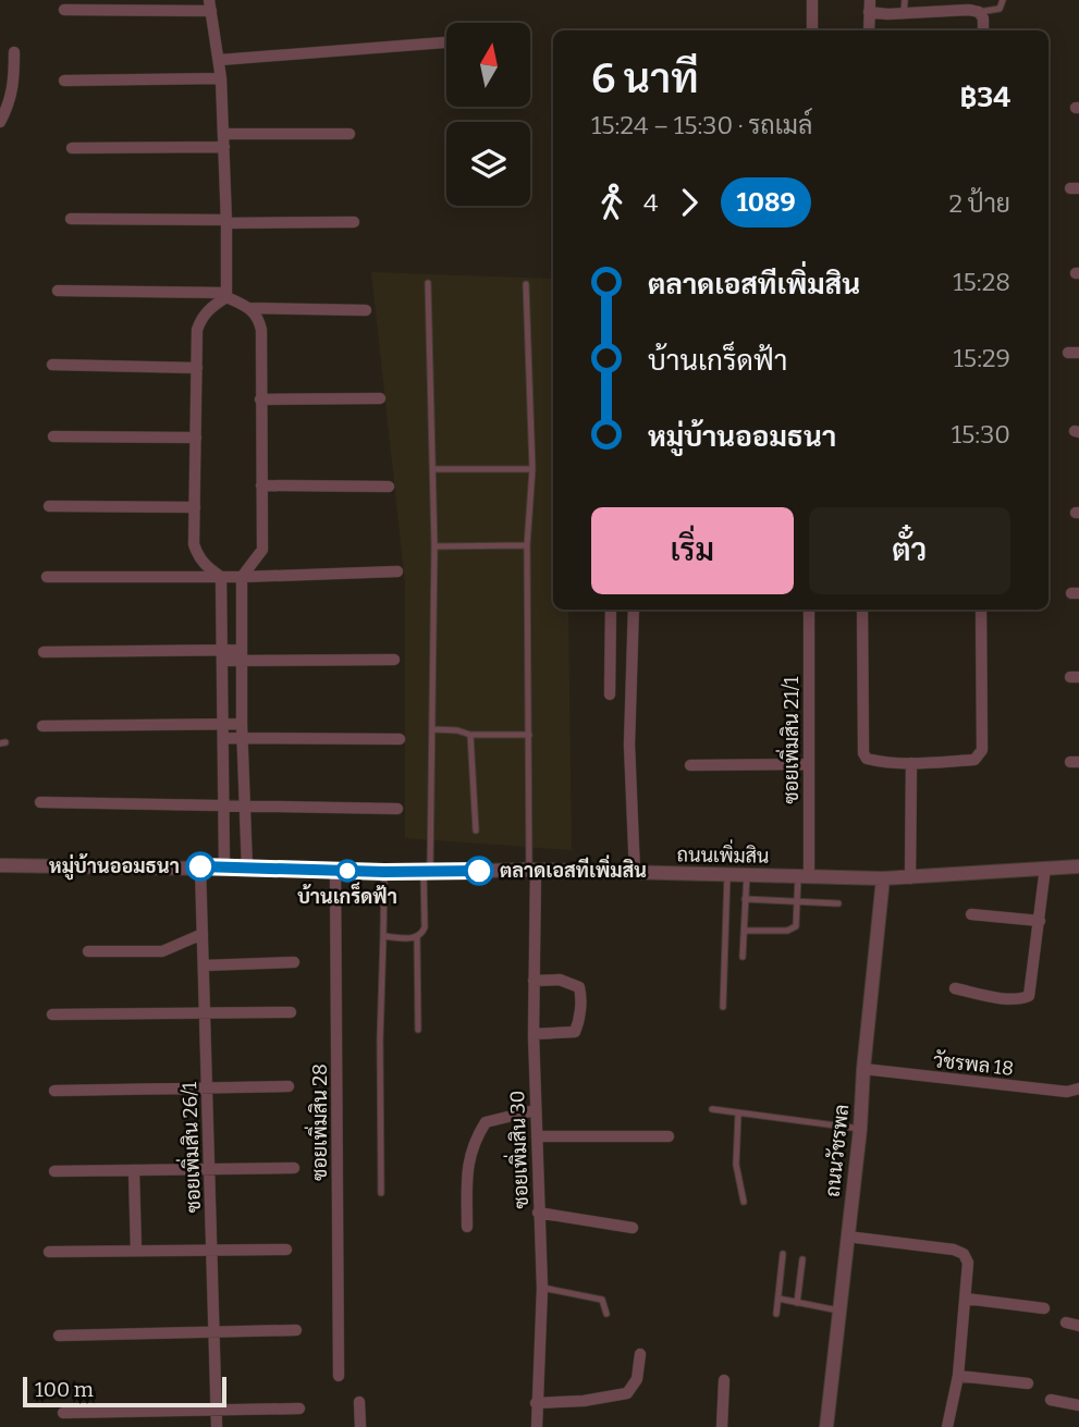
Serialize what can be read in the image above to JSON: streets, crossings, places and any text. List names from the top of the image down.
{
  "streets": {
    "street": [
      "ซอยเพิ่มสิน 21/1",
      "ถนนเพิ่มสิน",
      "วัชรพล 18",
      "ซอยเพิ่มสิน 28",
      "ซอยเพิ่มสิน 26/1",
      "ซอยเพิ่มสิน 30",
      "ถนนวัชรพล"
    ]
  },
  "crossings": [
    ["ซอยเพิ่มสิน 21/1", "ถนนเพิ่มสิน"],
    ["ถนนเพิ่มสิน", "ซอยเพิ่มสิน 28"],
    ["ถนนเพิ่มสิน", "ซอยเพิ่มสิน 26/1"],
    ["ถนนเพิ่มสิน", "ซอยเพิ่มสิน 30"],
    ["ถนนเพิ่มสิน", "ถนนวัชรพล"],
    ["วัชรพล 18", "ถนนวัชรพล"]
  ],
  "places": ["หมู่บ้านออมธนา", "บ้านเกร็ดฟ้า", "ตลาดเอสทีเพิ่มสิน"],
  "lines": ["bus line 1089"],
  "scale_bar": "100 m",
  "north": "top",
  "page": {
    "heading": ["6 นาที", "15:24 – 15:30 · รถเมล์", "฿34"],
    "legs": ["4", "1089", "2 ป้าย"],
    "list": [
      {
        "name": "ตลาดเอสทีเพิ่มสิน",
        "value": "15:28"
      },
      {
        "name": "บ้านเกร็ดฟ้า",
        "value": "15:29"
      },
      {
        "name": "หมู่บ้านออมธนา",
        "value": "15:30"
      }
    ],
    "buttons": ["เริ่ม", "ตั๋ว"],
    "scale": "100 m"
  }
}
